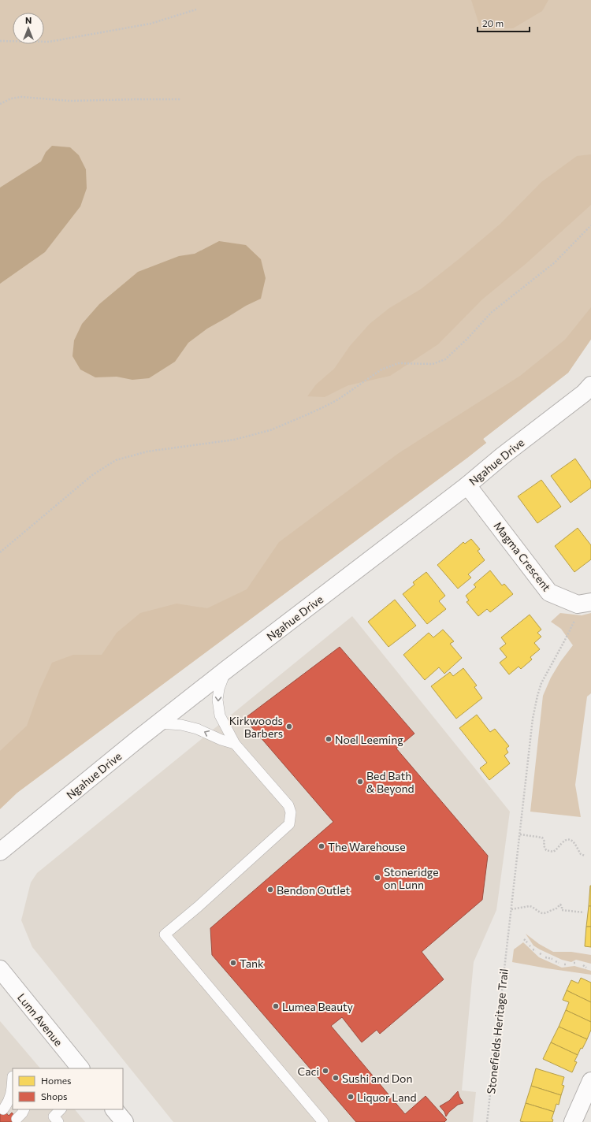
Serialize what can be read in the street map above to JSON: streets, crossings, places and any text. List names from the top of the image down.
{
  "streets": {
    "main road": ["Ngahue Drive", "Magma Crescent", "Lunn Avenue"],
    "path": ["Stonefields Heritage Trail"]
  },
  "crossings": [
    ["Ngahue Drive", "Magma Crescent"]
  ],
  "places": [
    "Kirkwoods Barbers",
    "Noel Leeming",
    "Bed Bath & Beyond",
    "The Warehouse",
    "Stoneridge on Lunn",
    "Bendon Outlet",
    "Tank",
    "Lumea Beauty",
    "Caci",
    "Sushi and Don",
    "Liquor Land"
  ],
  "legend": ["Homes", "Shops"],
  "scale_bar": "20 m",
  "north": "top"
}
